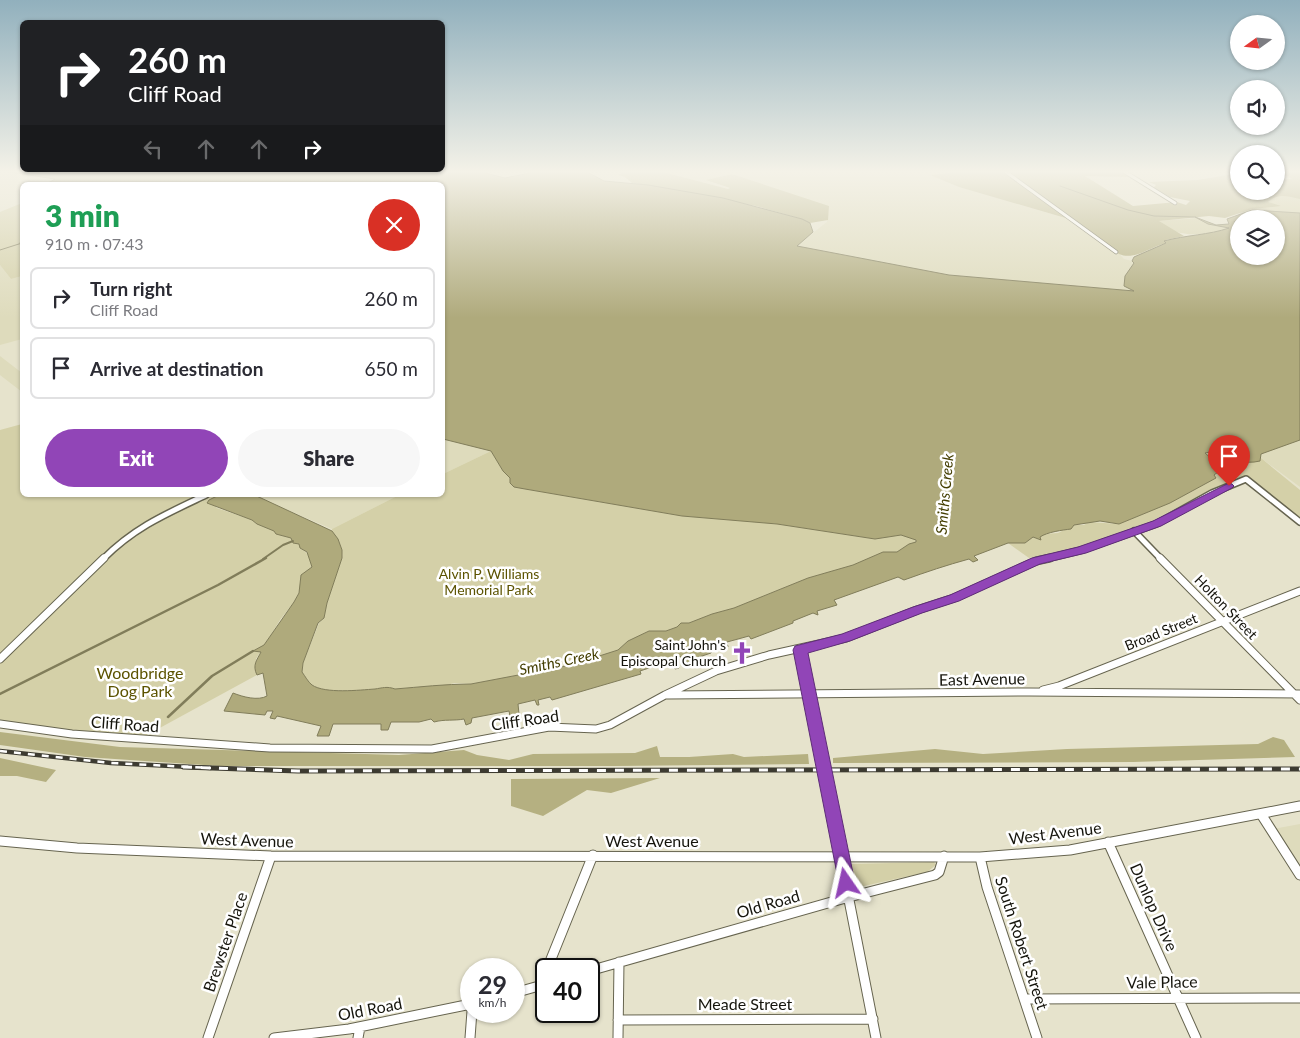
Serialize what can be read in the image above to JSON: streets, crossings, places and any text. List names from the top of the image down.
{
  "streets": {
    "street": [
      "Holton Street",
      "Broad Street",
      "East Avenue",
      "Cliff Road",
      "West Avenue",
      "Old Road",
      "Dunlop Drive",
      "Brewster Place",
      "South Robert Street",
      "Vale Place",
      "Meade Street"
    ]
  },
  "crossings": [
    ["Holton Street", "Broad Street"],
    ["Holton Street", "East Avenue"],
    ["Holton Street", "Cliff Road"],
    ["Broad Street", "East Avenue"],
    ["East Avenue", "Cliff Road"],
    ["West Avenue", "Old Road"],
    ["West Avenue", "Dunlop Drive"],
    ["West Avenue", "Brewster Place"],
    ["West Avenue", "South Robert Street"],
    ["Dunlop Drive", "Vale Place"],
    ["South Robert Street", "Vale Place"]
  ],
  "water": ["Smiths Creek"],
  "parks": ["Alvin P. Williams Memorial Park", "Woodbridge Dog Park"],
  "places": {
    "church": ["Saint John's Episcopal Church"]
  },
  "north": "left",
  "page": {
    "turn": ["260 m", "Cliff Road"],
    "heading": ["3 min", "910 m · 07:43"],
    "list": [
      {
        "name": "Turn right",
        "note": "Cliff Road",
        "value": "260 m"
      },
      {
        "name": "Arrive at destination",
        "value": "650 m"
      }
    ],
    "buttons": ["Exit", "Share"],
    "speed": "29 km/h",
    "limit": "40"
  }
}
